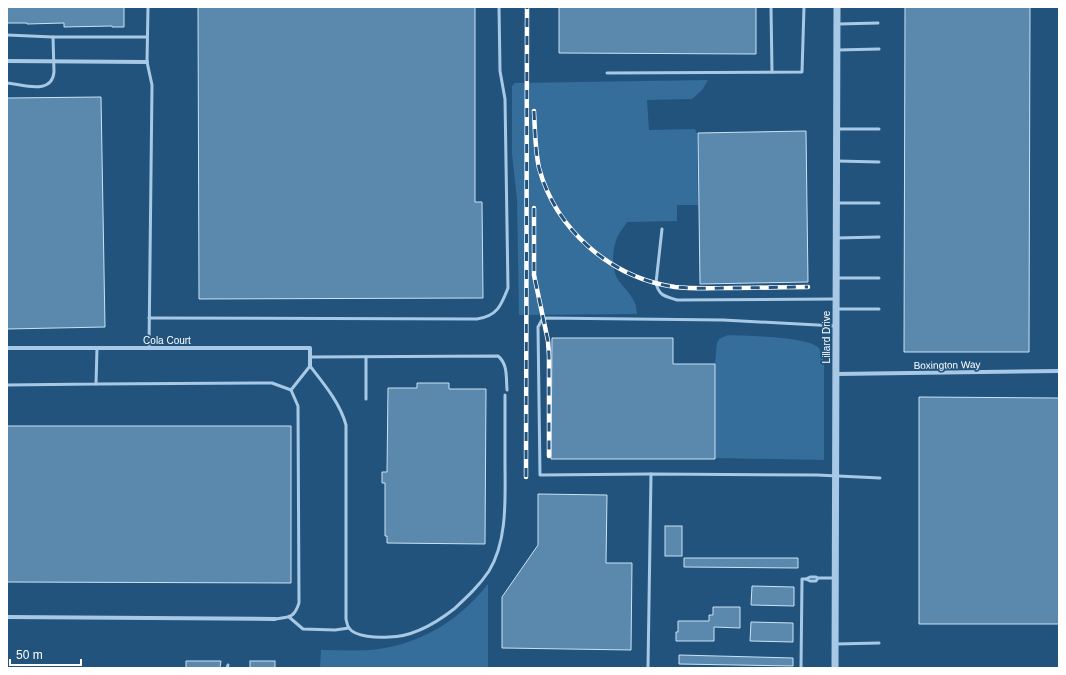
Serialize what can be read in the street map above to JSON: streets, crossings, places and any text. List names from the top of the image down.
{
  "streets": {
    "street": ["Lillard Drive", "Cola Court", "Boxington Way"]
  },
  "crossings": [
    ["Lillard Drive", "Boxington Way"]
  ],
  "scale_bar": "50 m"
}
